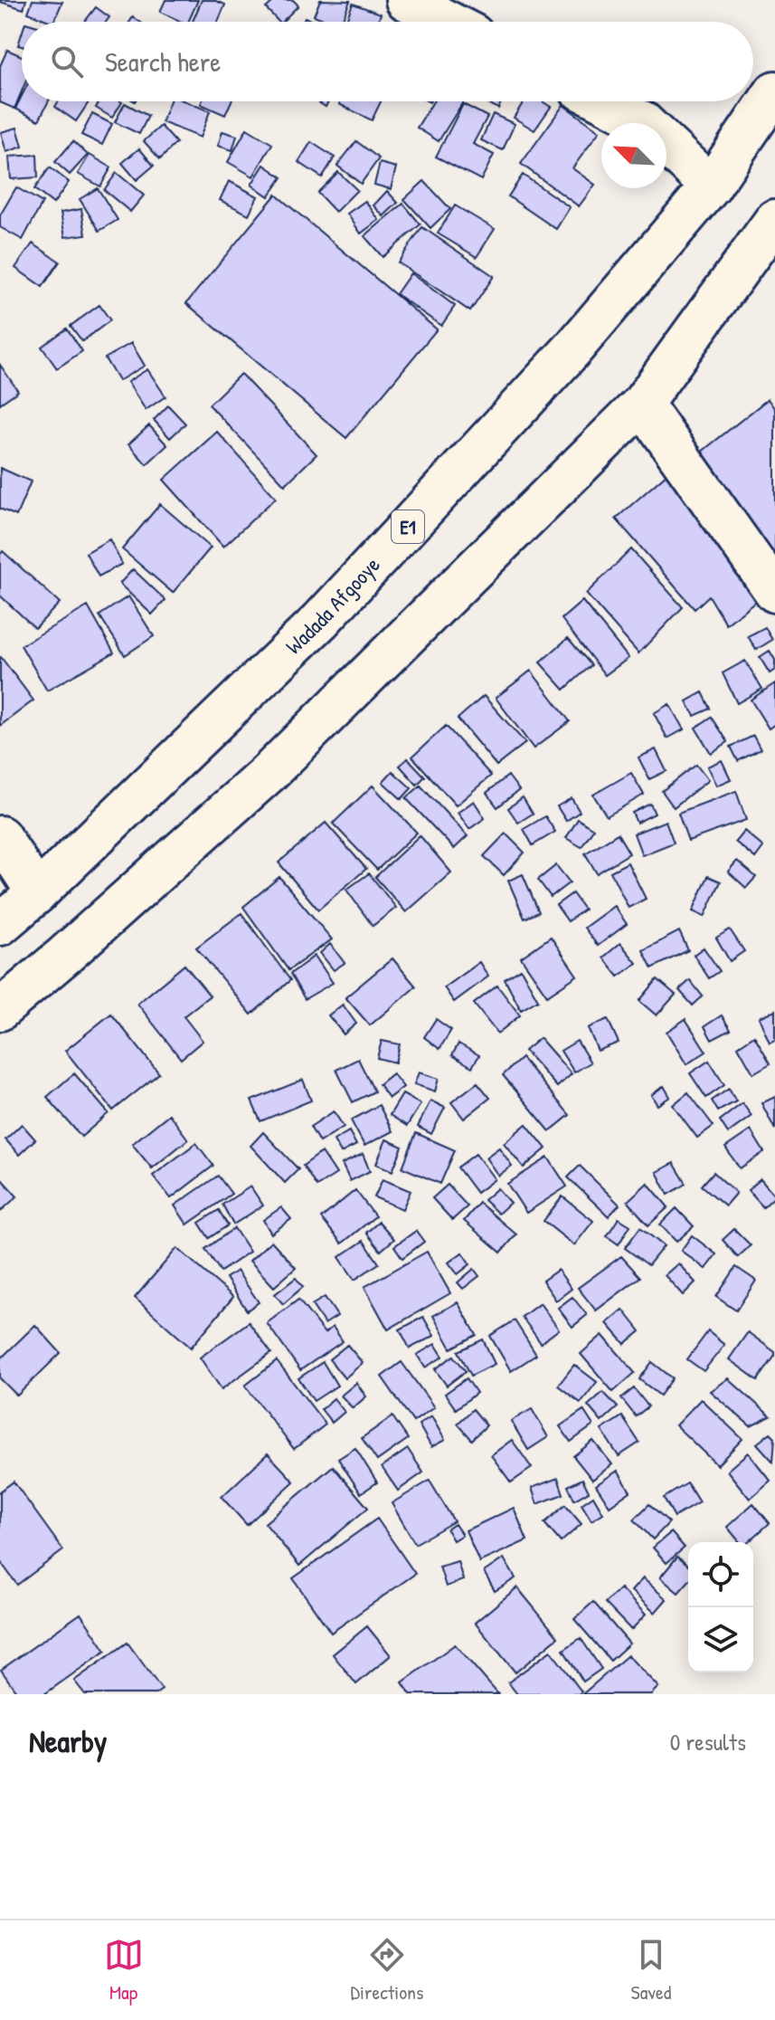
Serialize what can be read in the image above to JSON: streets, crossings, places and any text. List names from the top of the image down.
{
  "streets": {
    "main road": ["E1", "Wadada Afgooye"]
  },
  "north": "top left",
  "page": {
    "search": "Search here",
    "heading": ["Nearby", "0 results"],
    "nav": ["Map", "Directions", "Saved"]
  }
}
